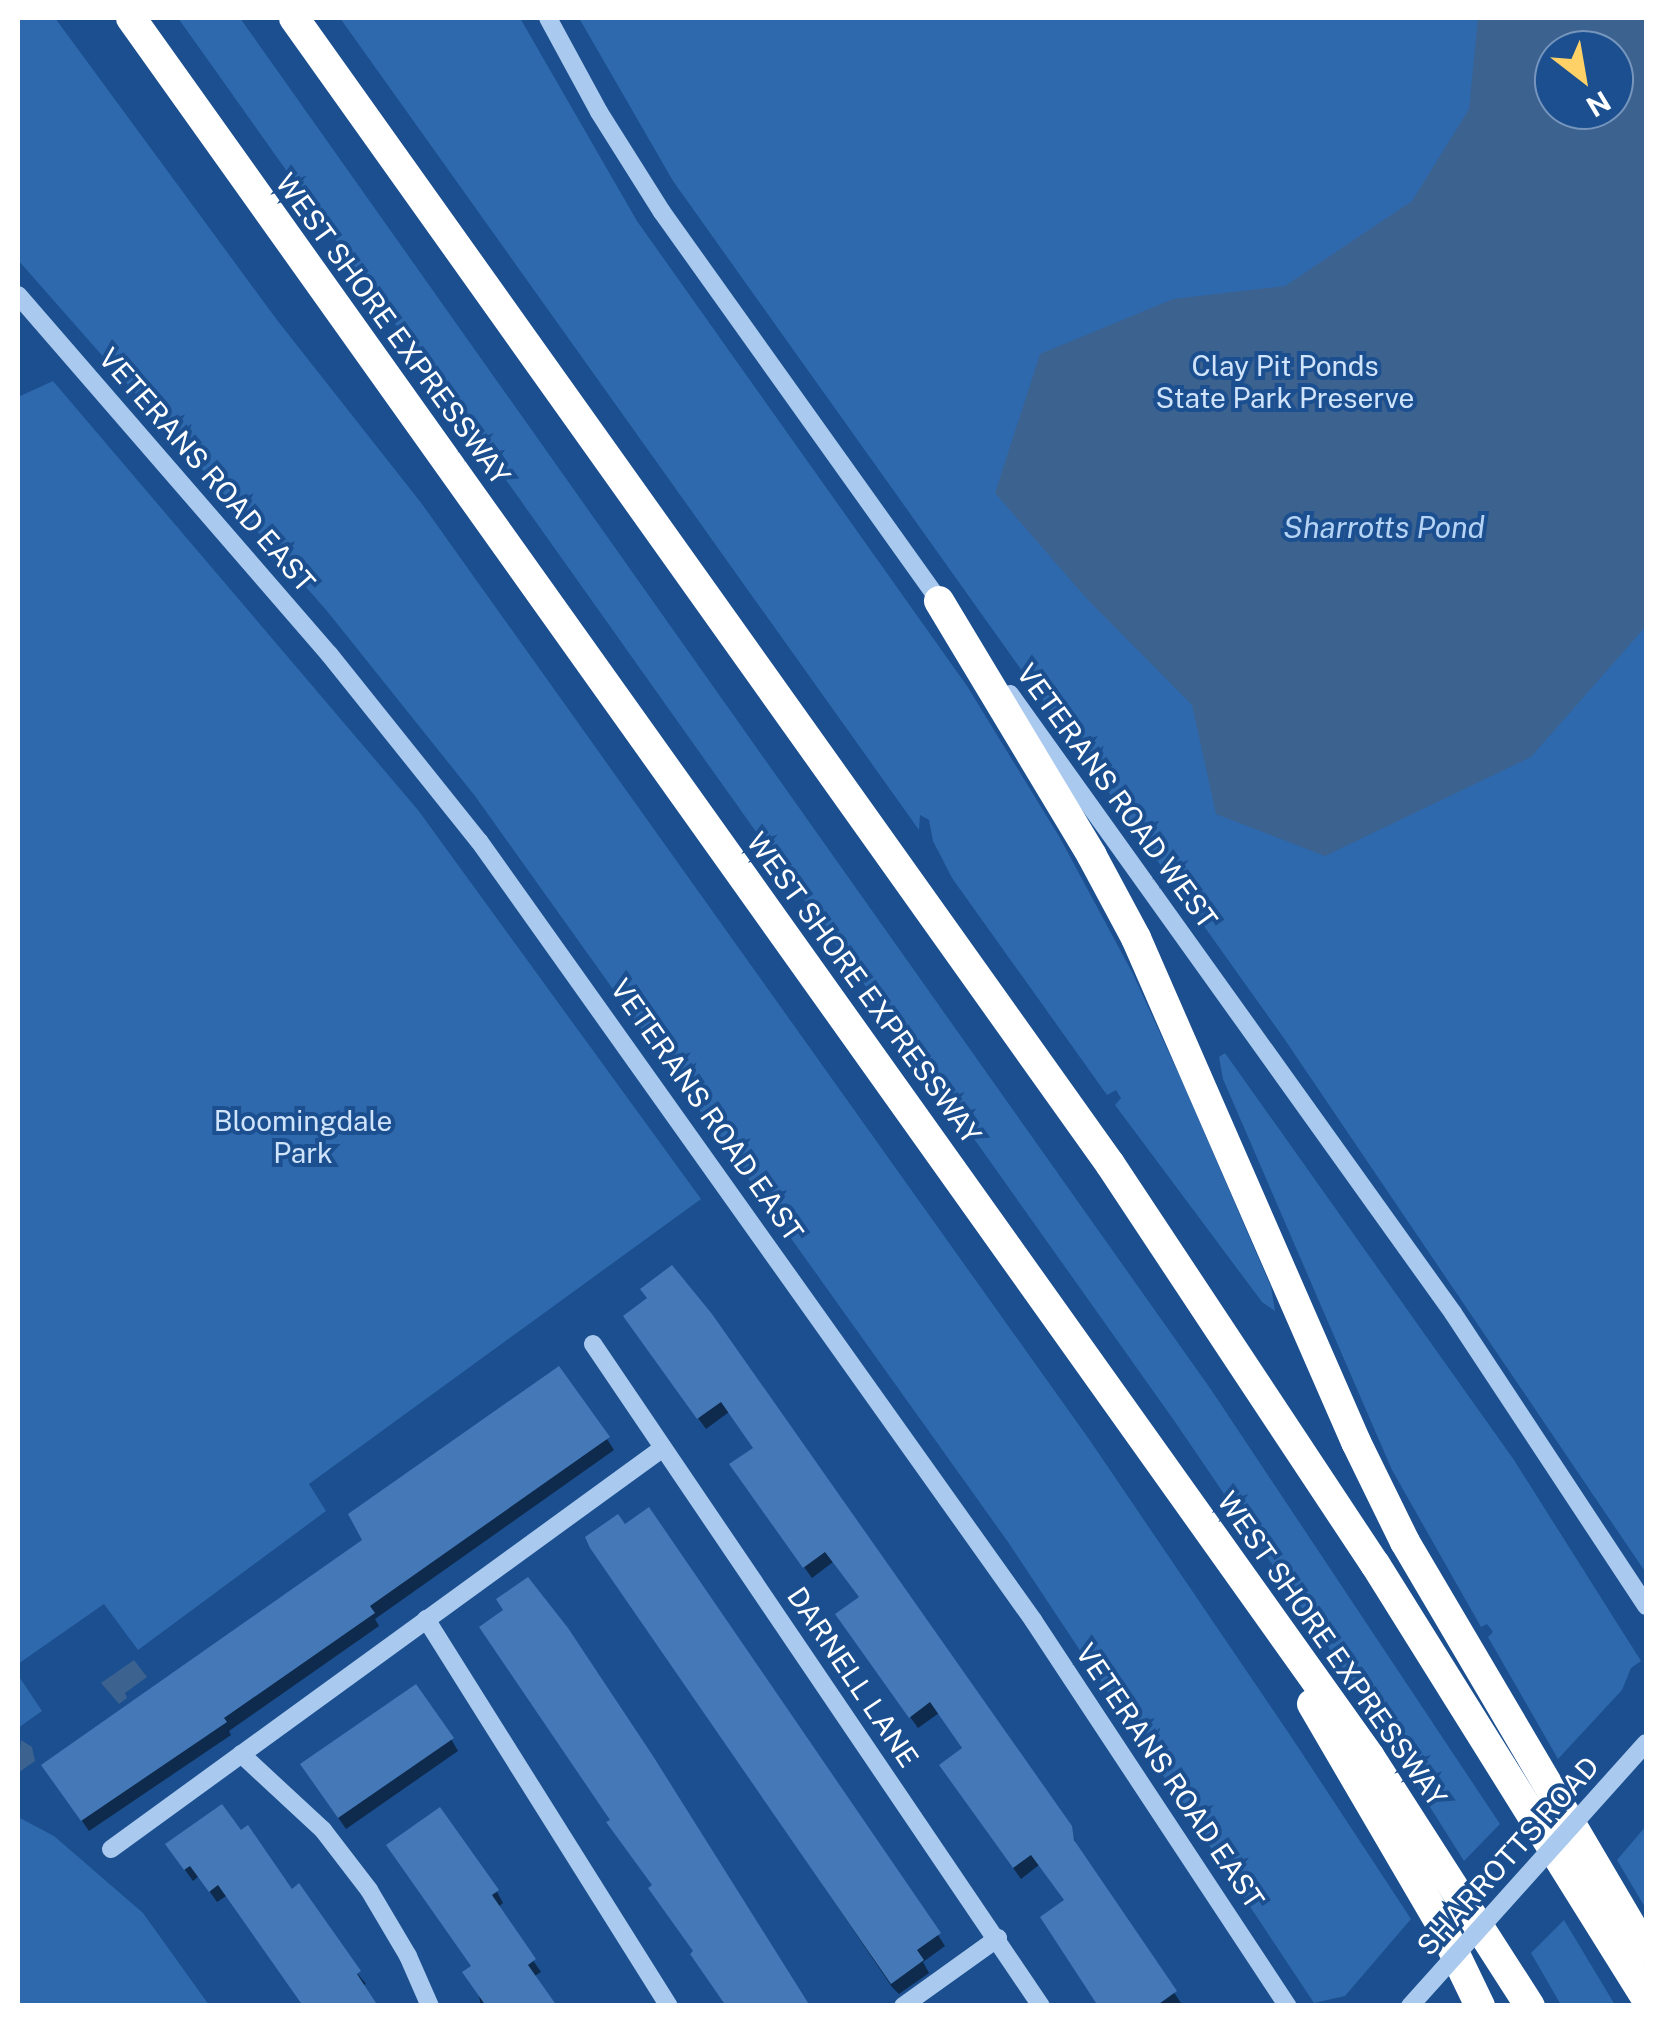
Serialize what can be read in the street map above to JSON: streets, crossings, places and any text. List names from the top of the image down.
{
  "streets": {
    "highway": ["WEST SHORE EXPRESSWAY"],
    "street": [
      "VETERANS ROAD EAST",
      "VETERANS ROAD WEST",
      "DARNELL LANE",
      "SHARROTTS ROAD"
    ]
  },
  "water": ["Sharrotts Pond"],
  "parks": ["Clay Pit Ponds State Park Preserve", "Bloomingdale Park"],
  "north": "bottom right"
}
